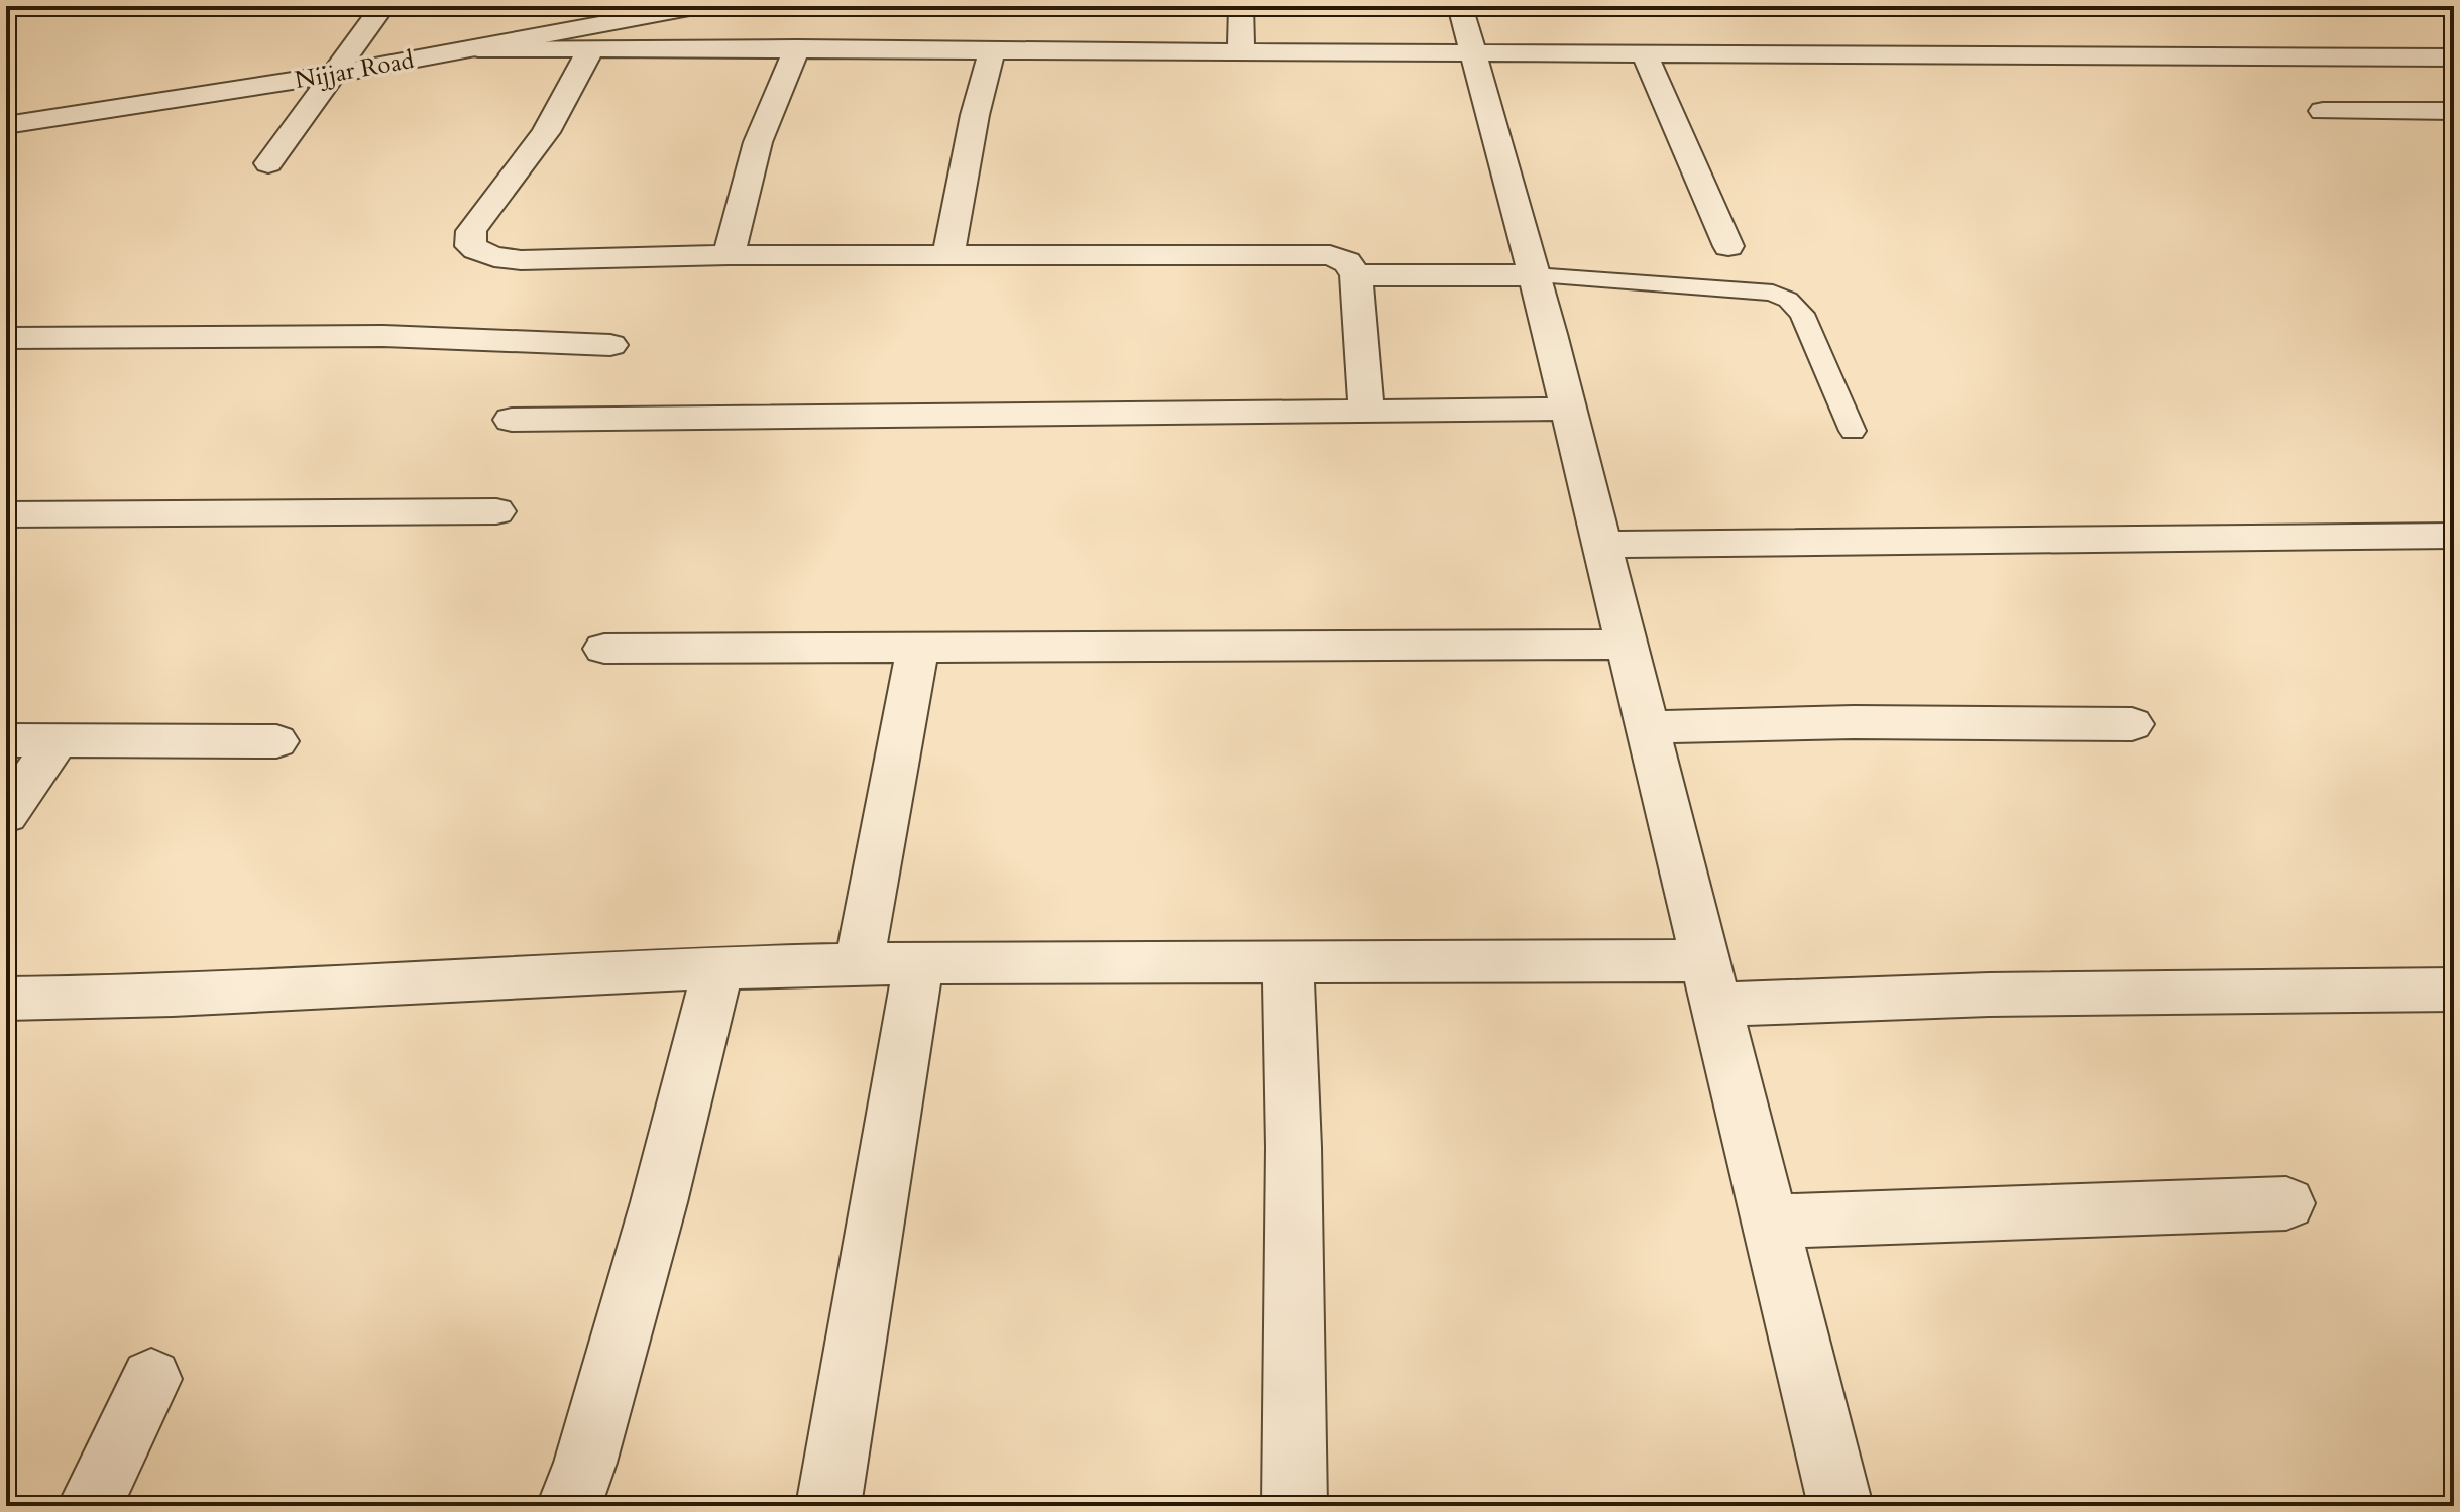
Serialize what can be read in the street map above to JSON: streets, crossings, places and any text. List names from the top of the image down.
{
  "streets": {
    "street": ["Nijjar Road"]
  }
}
